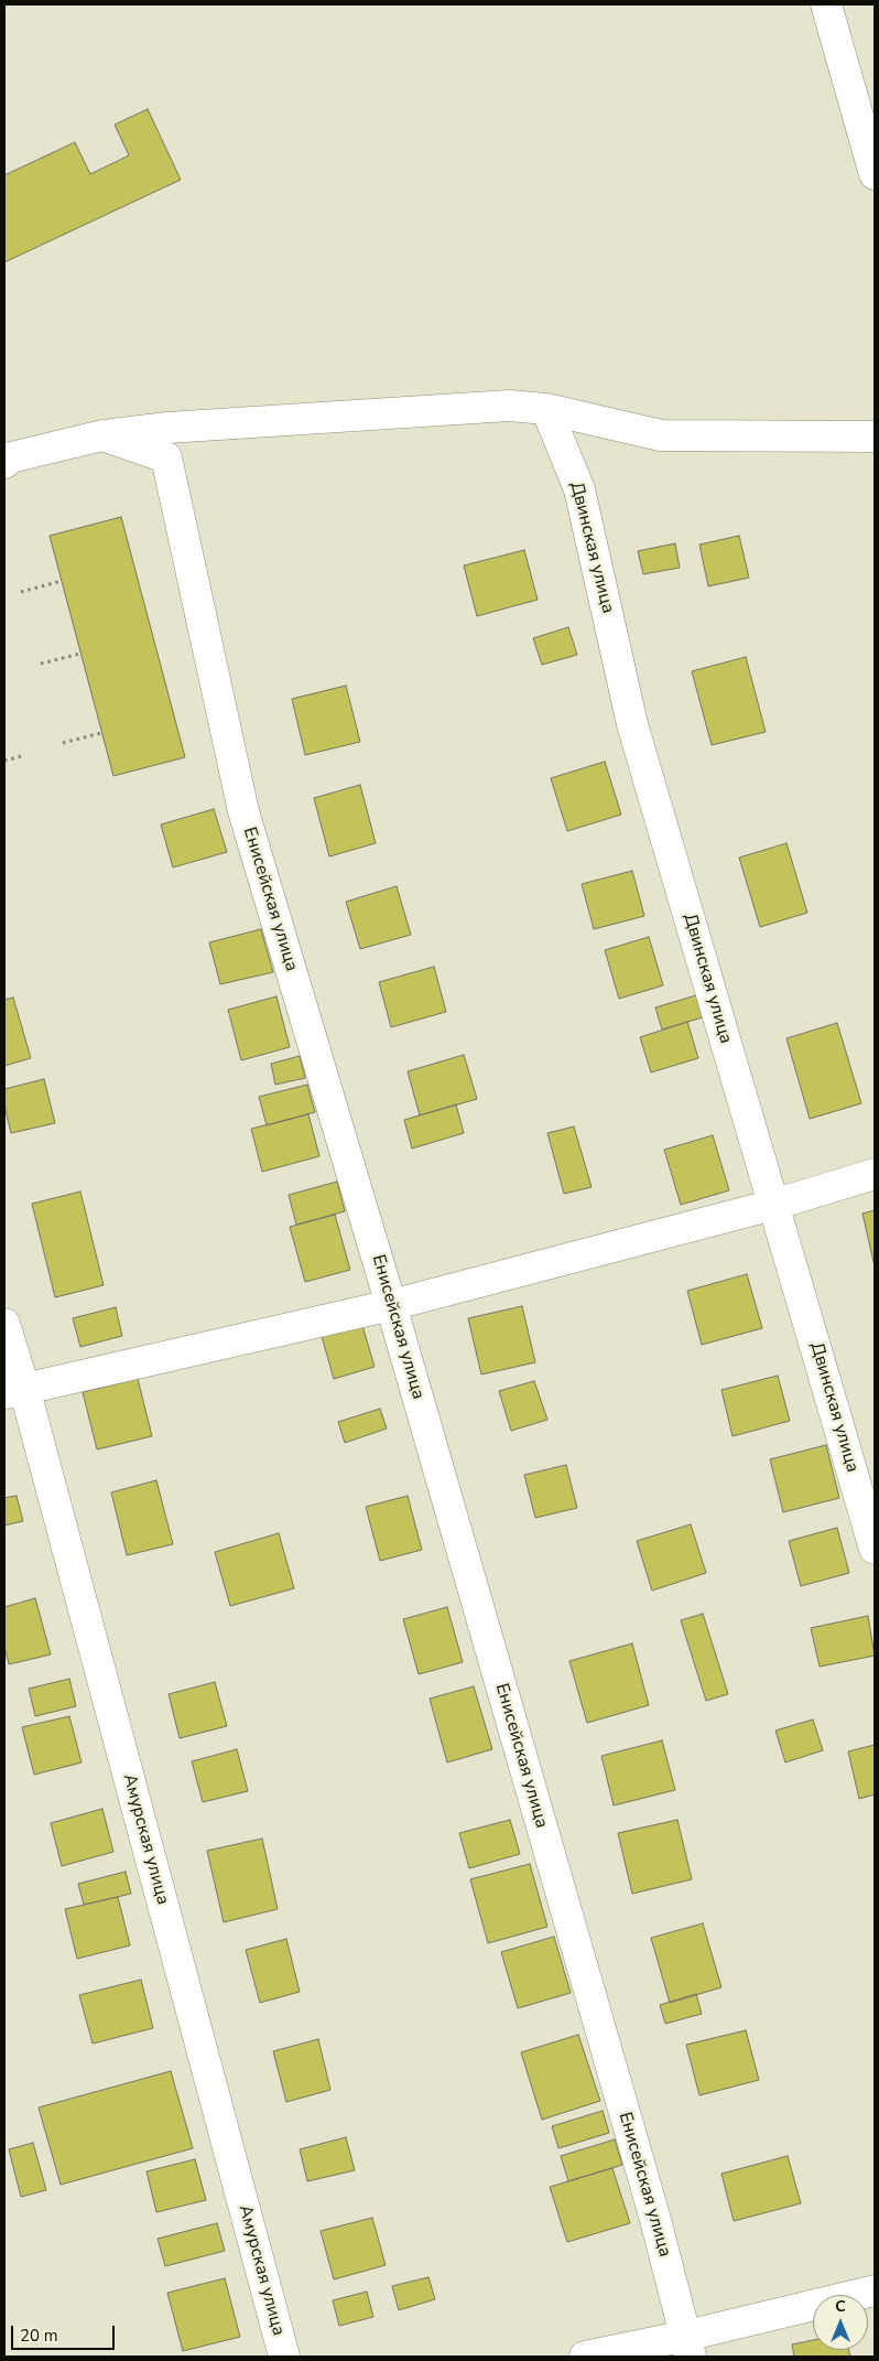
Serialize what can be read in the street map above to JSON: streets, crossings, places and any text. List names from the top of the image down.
{
  "streets": {
    "street": ["Двинская улица", "Енисейская улица", "Амурская улица"]
  },
  "scale_bar": "20 m",
  "north": "top"
}
